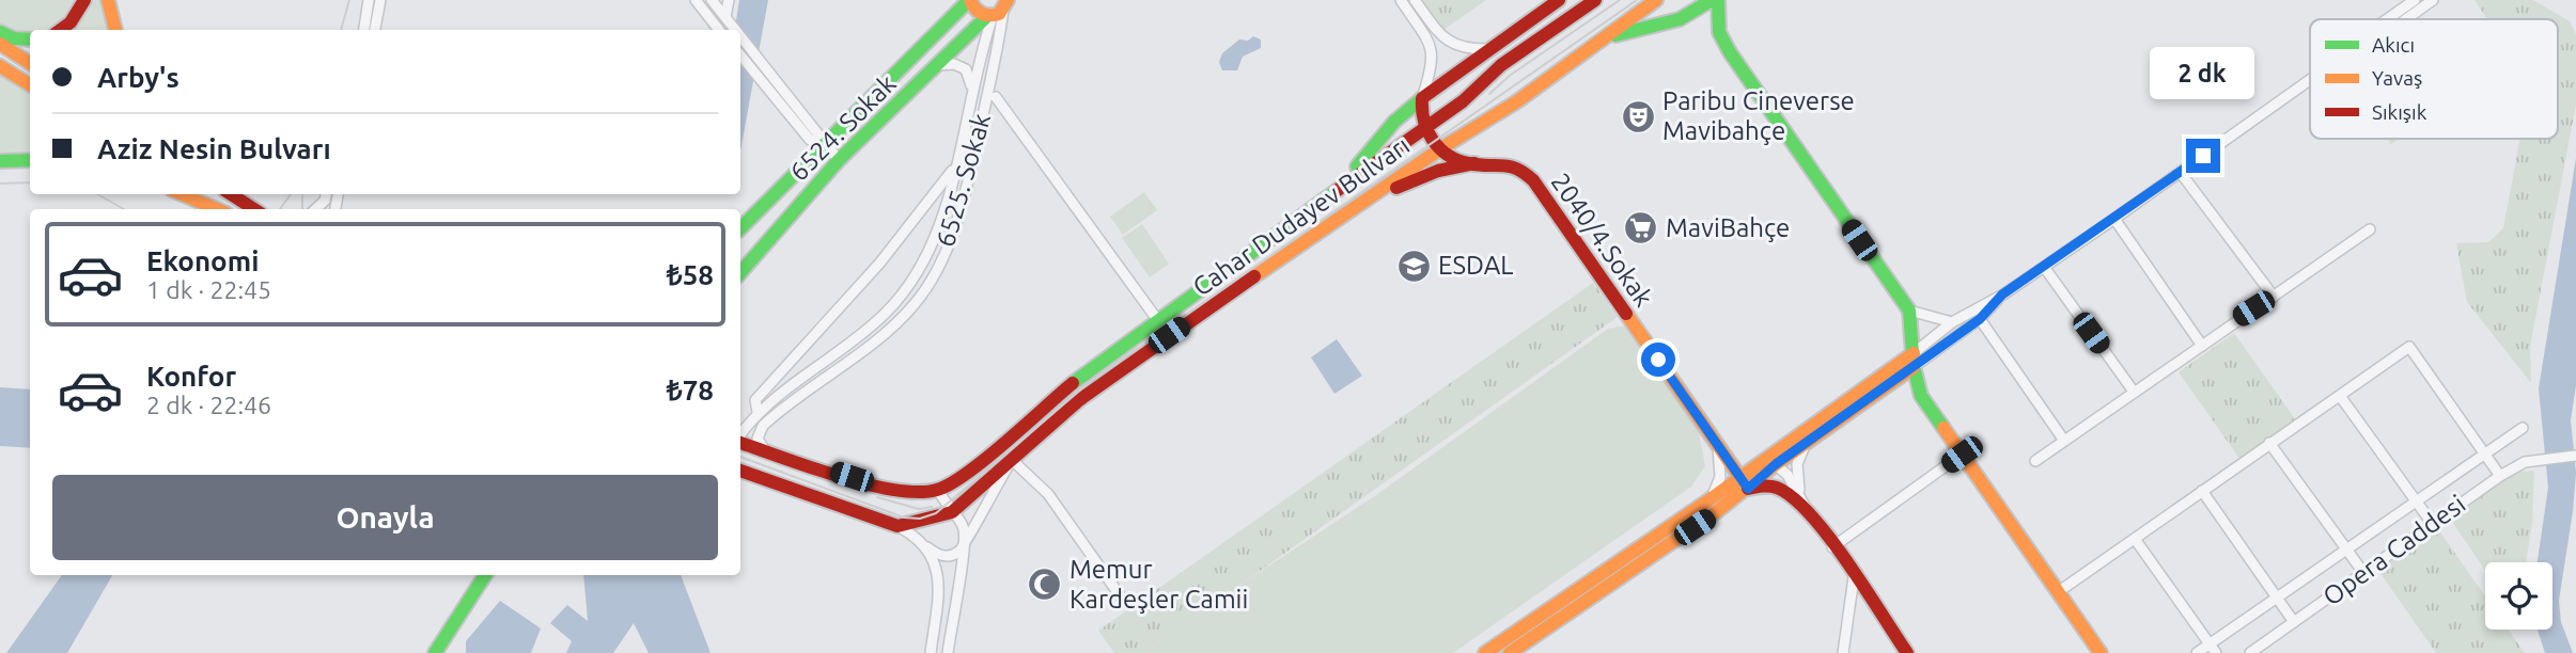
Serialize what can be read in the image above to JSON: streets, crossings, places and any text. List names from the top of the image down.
{
  "streets": {
    "street": [
      "6524. Sokak",
      "6525. Sokak",
      "Cahar Dudayev Bulvarı",
      "2040/4.Sokak",
      "Opera Caddesi"
    ]
  },
  "crossings": [
    ["6524. Sokak", "6525. Sokak"]
  ],
  "places": {
    "theatre": ["Paribu Cineverse Mavibahçe"],
    "supermarket": ["MaviBahçe"],
    "school or university": ["ESDAL"],
    "mosque": ["Memur Kardeşler Camii"]
  },
  "legend": ["Akıcı", "Yavaş", "Sıkışık"],
  "page": {
    "banner": ["Arby's", "Aziz Nesin Bulvarı"],
    "bubble": "2 dk",
    "list": [
      {
        "name": "Ekonomi",
        "note": "1 dk · 22:45",
        "value": "₺58"
      },
      {
        "name": "Konfor",
        "note": "2 dk · 22:46",
        "value": "₺78"
      }
    ],
    "buttons": "Onayla"
  }
}
